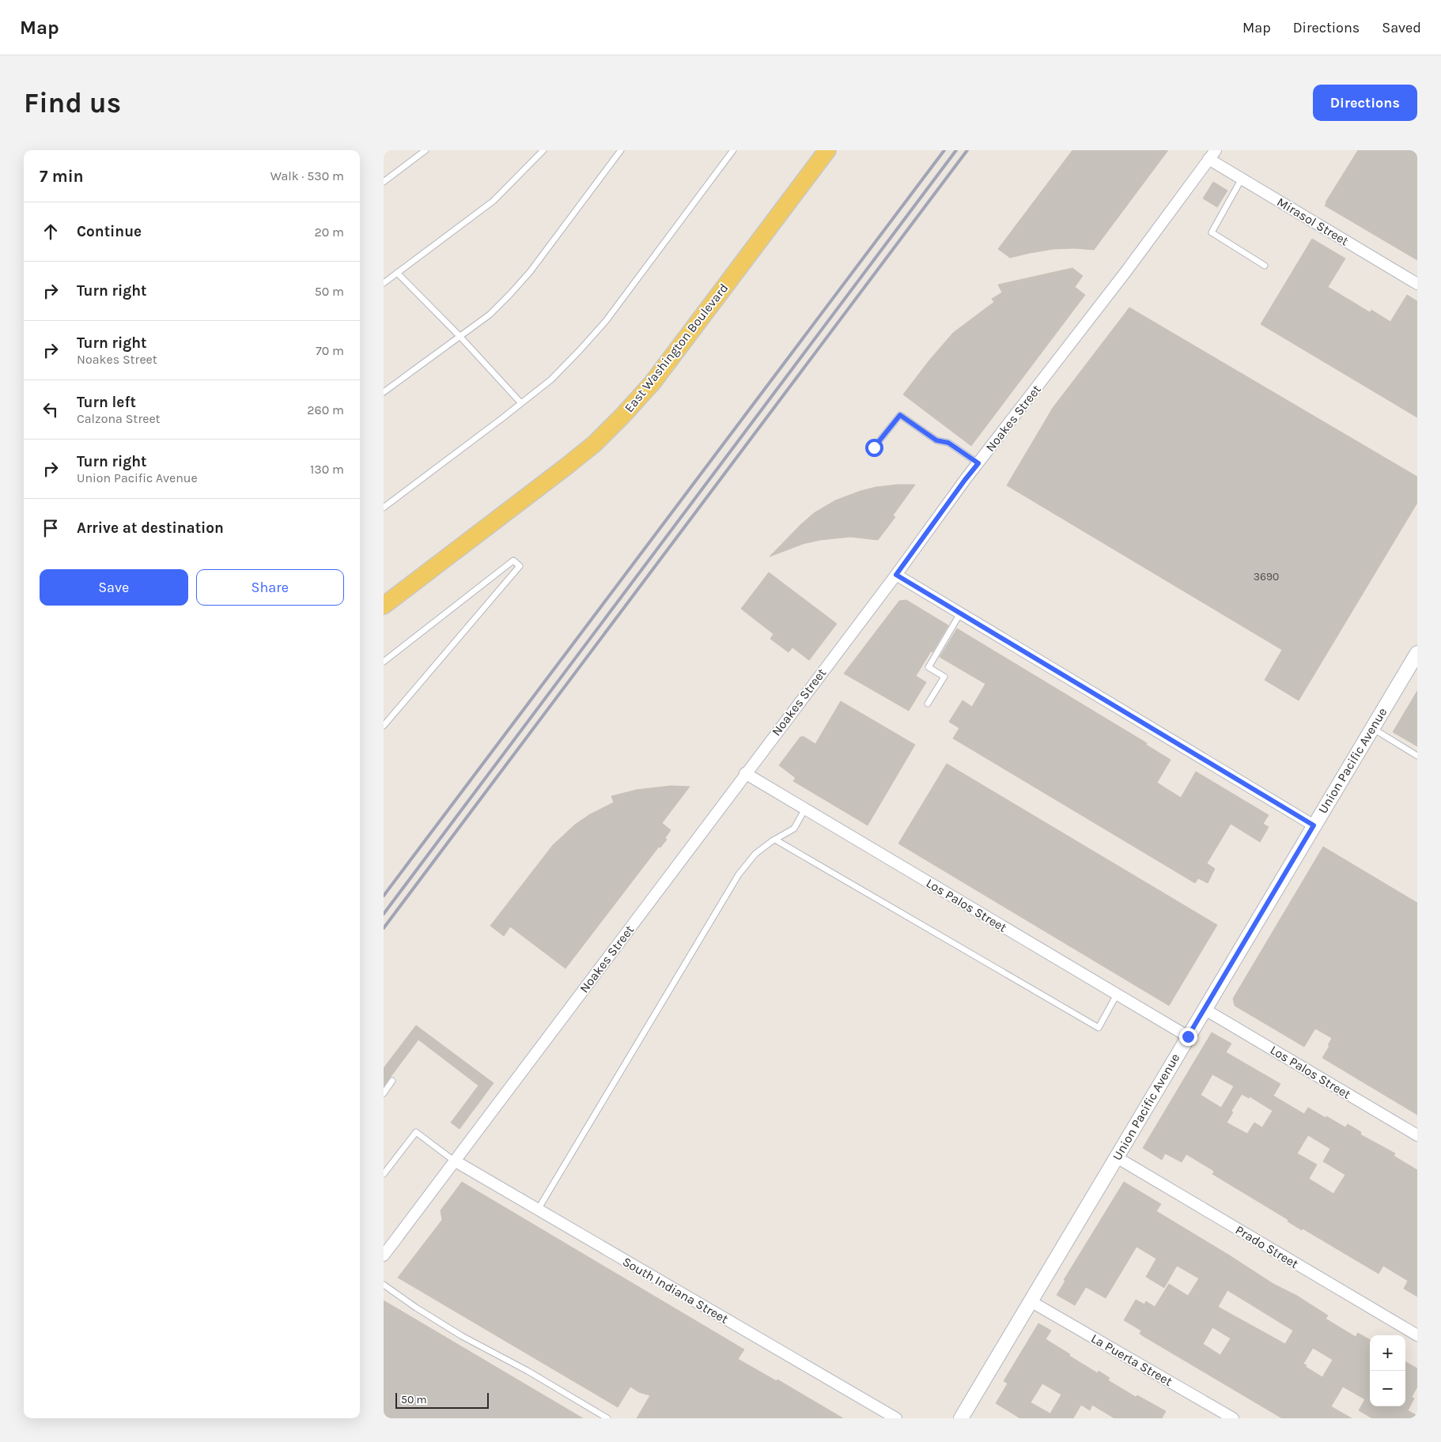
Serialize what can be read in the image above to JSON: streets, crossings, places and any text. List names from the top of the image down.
{
  "streets": {
    "main road": ["East Washington Boulevard"],
    "street": [
      "Mirasol Street",
      "Noakes Street",
      "Union Pacific Avenue",
      "Los Palos Street",
      "Prado Street",
      "South Indiana Street",
      "La Puerta Street"
    ]
  },
  "crossings": [
    ["Mirasol Street", "Noakes Street"],
    ["Noakes Street", "Los Palos Street"],
    ["Noakes Street", "South Indiana Street"],
    ["Union Pacific Avenue", "Los Palos Street"],
    ["Union Pacific Avenue", "Prado Street"],
    ["Union Pacific Avenue", "La Puerta Street"]
  ],
  "house_numbers": ["3690"],
  "scale_bar": "50 m",
  "page": {
    "header": "Map",
    "nav": ["Map", "Directions", "Saved"],
    "buttons": [
      "Directions",
      ["Save", "Share"]
    ],
    "title": "Find us",
    "heading": ["7 min", "Walk · 530 m"],
    "list": [
      ["Continue", "20 m"],
      ["Turn right", "50 m"],
      ["Turn right", "Noakes Street", "70 m"],
      ["Turn left", "Calzona Street", "260 m"],
      ["Turn right", "Union Pacific Avenue", "130 m"],
      "Arrive at destination"
    ],
    "map_buttons": ["+", "−"],
    "scale": "50 m"
  }
}
